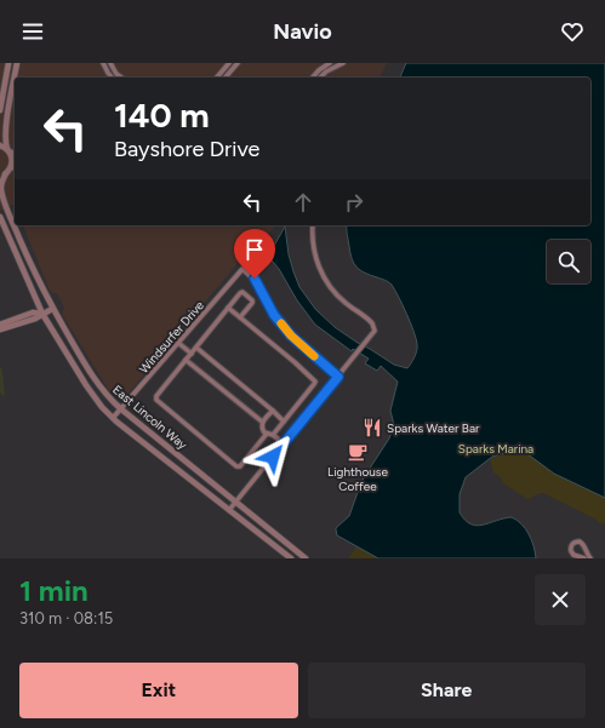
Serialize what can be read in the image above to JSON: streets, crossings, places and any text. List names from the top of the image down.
{
  "streets": {
    "street": ["Windsurfer Drive", "East Lincoln Way"]
  },
  "crossings": [
    ["Windsurfer Drive", "East Lincoln Way"]
  ],
  "parks": ["Sparks Marina"],
  "places": {
    "restaurant": ["Sparks Water Bar"],
    "cafe": ["Lighthouse Coffee"]
  },
  "page": {
    "header": "Navio",
    "turn": ["140 m", "Bayshore Drive"],
    "heading": ["1 min", "310 m · 08:15"],
    "buttons": ["Exit", "Share"]
  }
}
